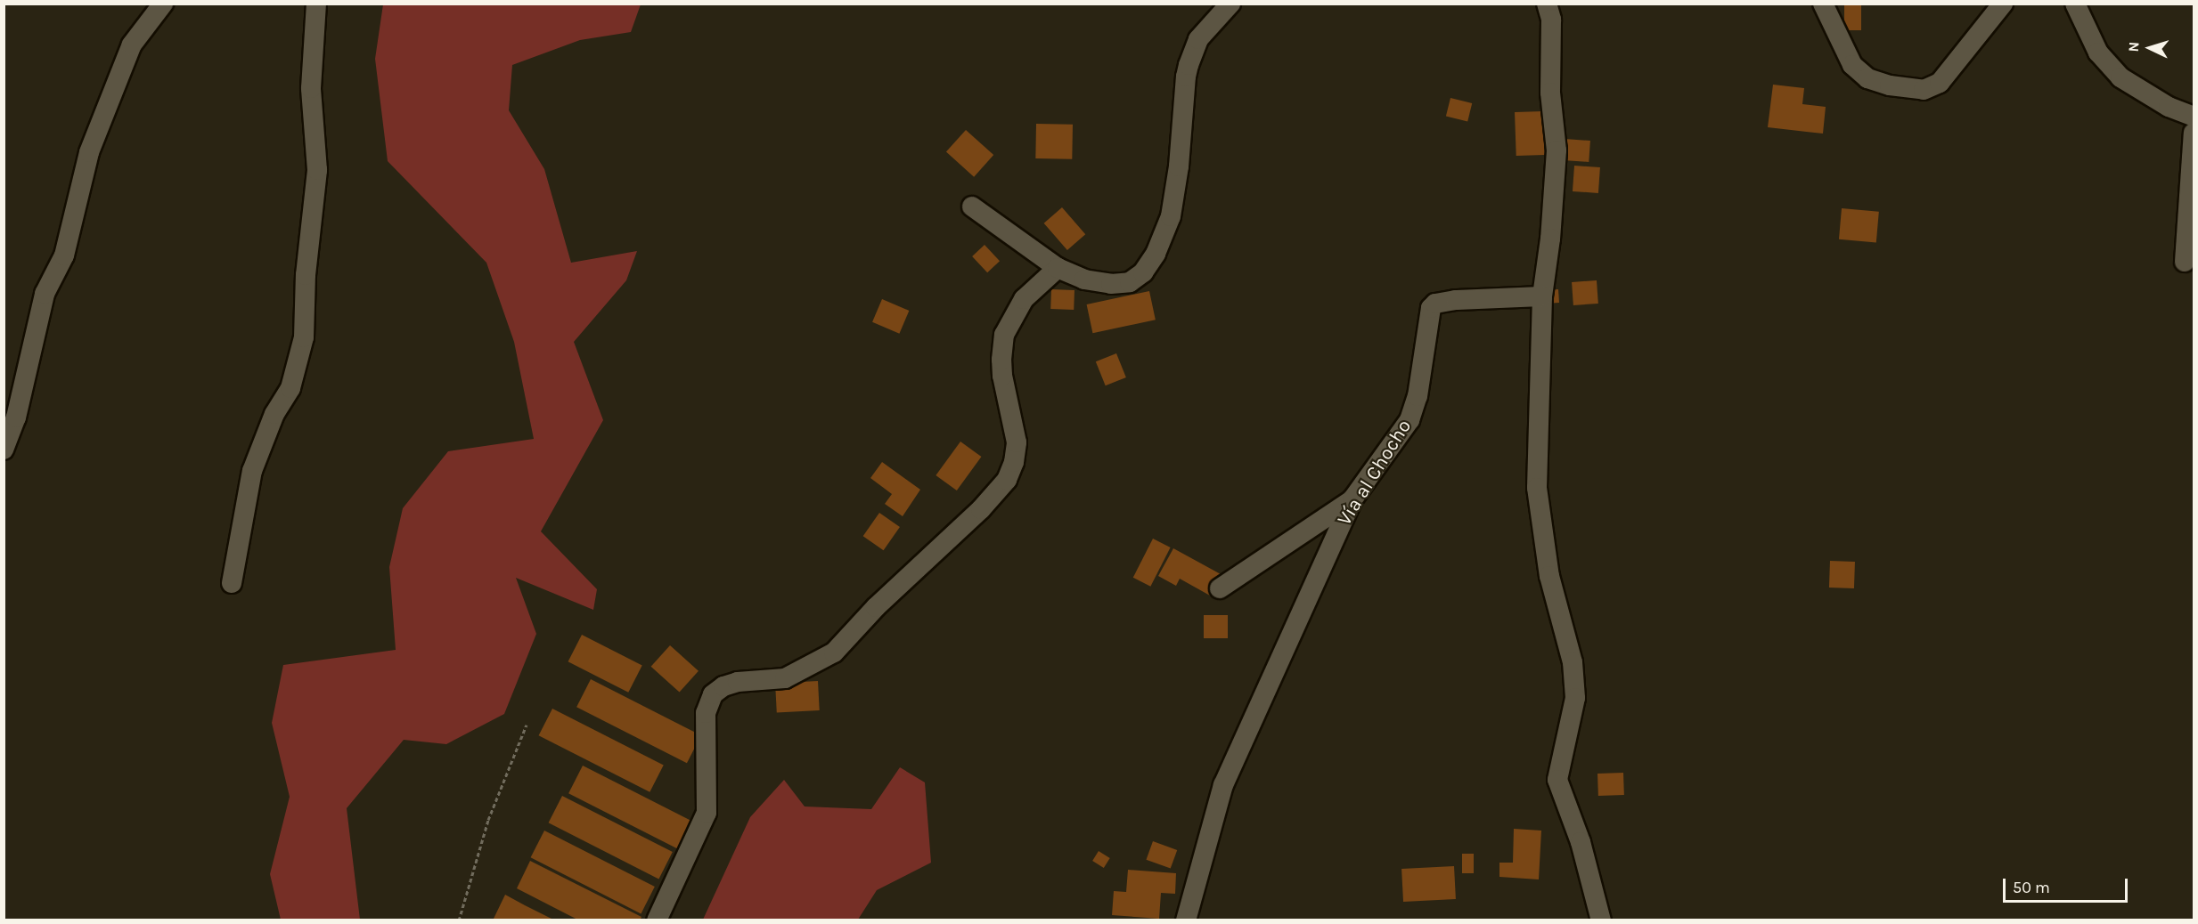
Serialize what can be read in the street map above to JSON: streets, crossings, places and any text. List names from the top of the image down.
{
  "streets": {
    "street": ["Vía al Chocho"]
  },
  "scale_bar": "50 m",
  "north": "left"
}
